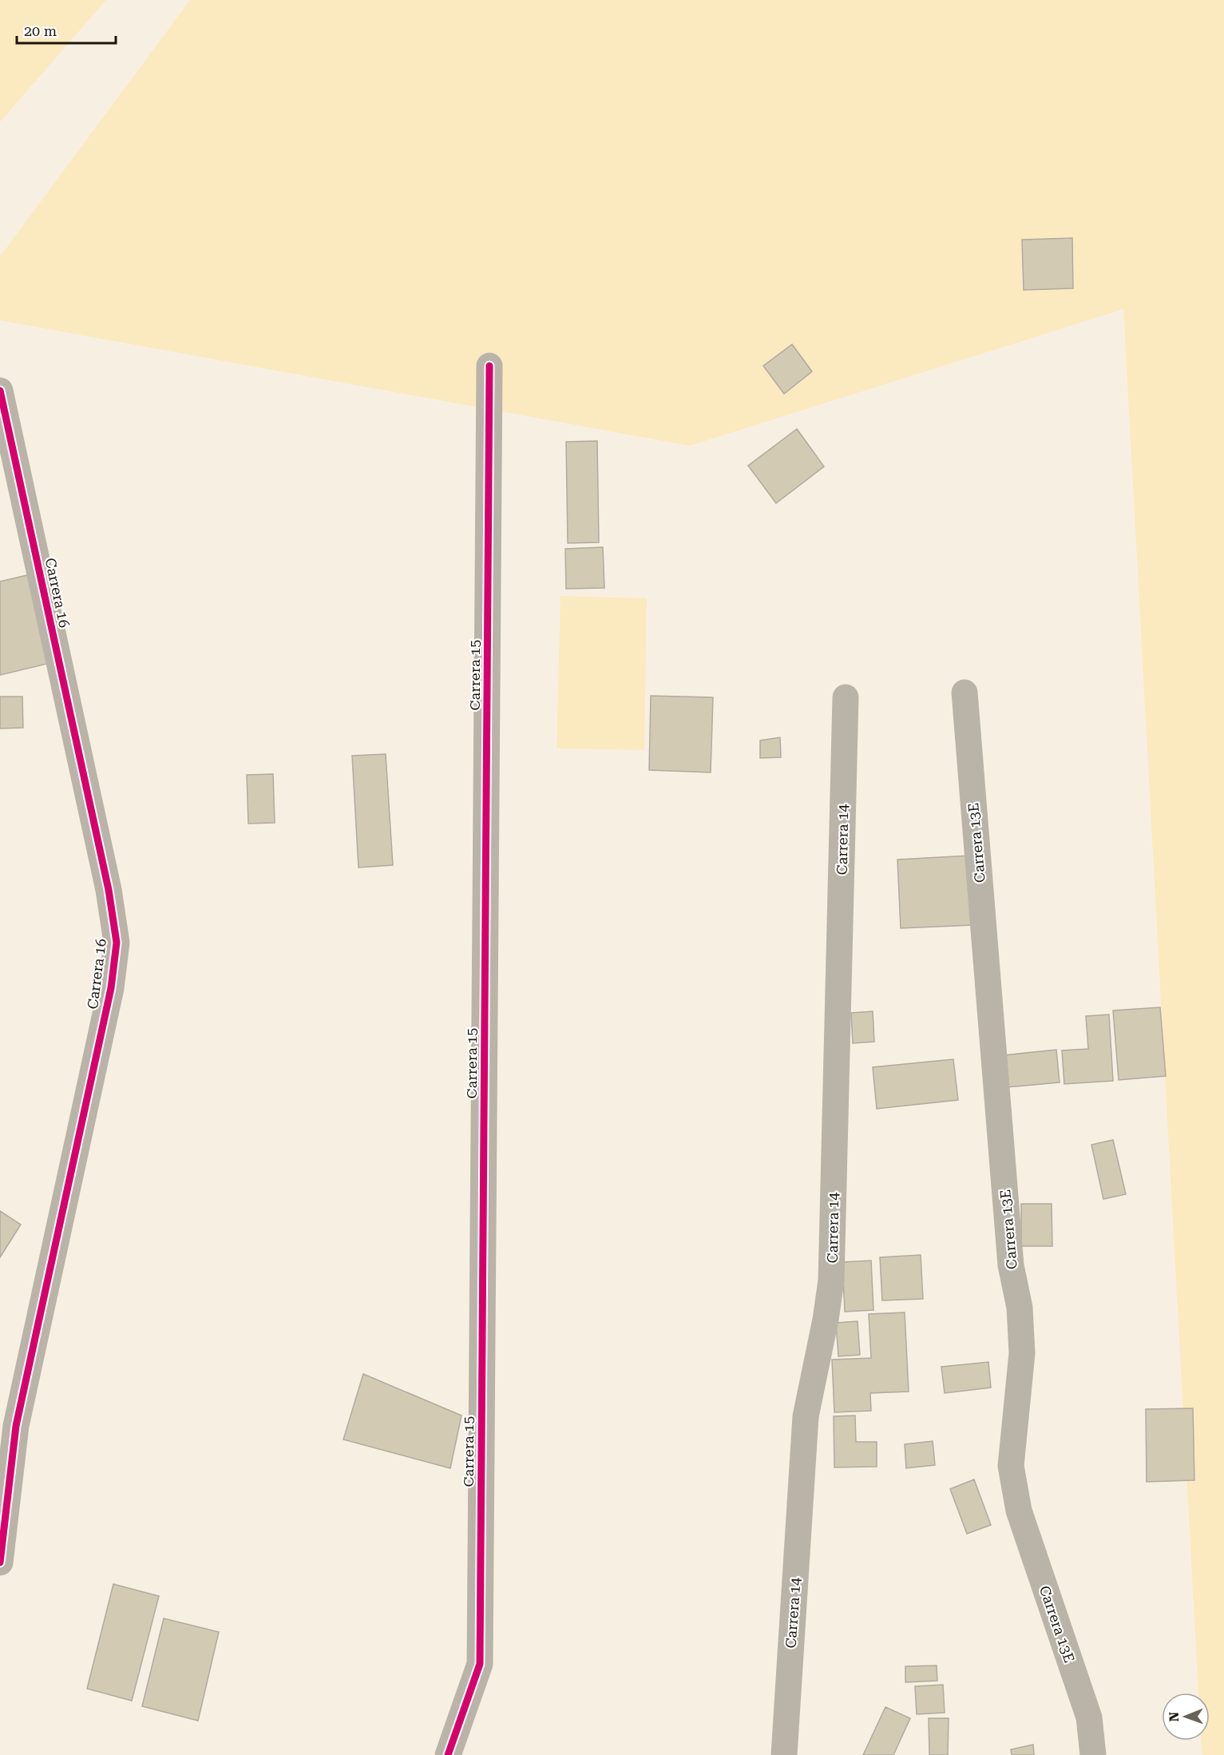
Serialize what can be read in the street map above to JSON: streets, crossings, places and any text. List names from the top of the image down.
{
  "streets": {
    "street": [
      "Carrera 16",
      "Carrera 15",
      "Carrera 14",
      "Carrera 13E"
    ]
  },
  "scale_bar": "20 m",
  "north": "left"
}
